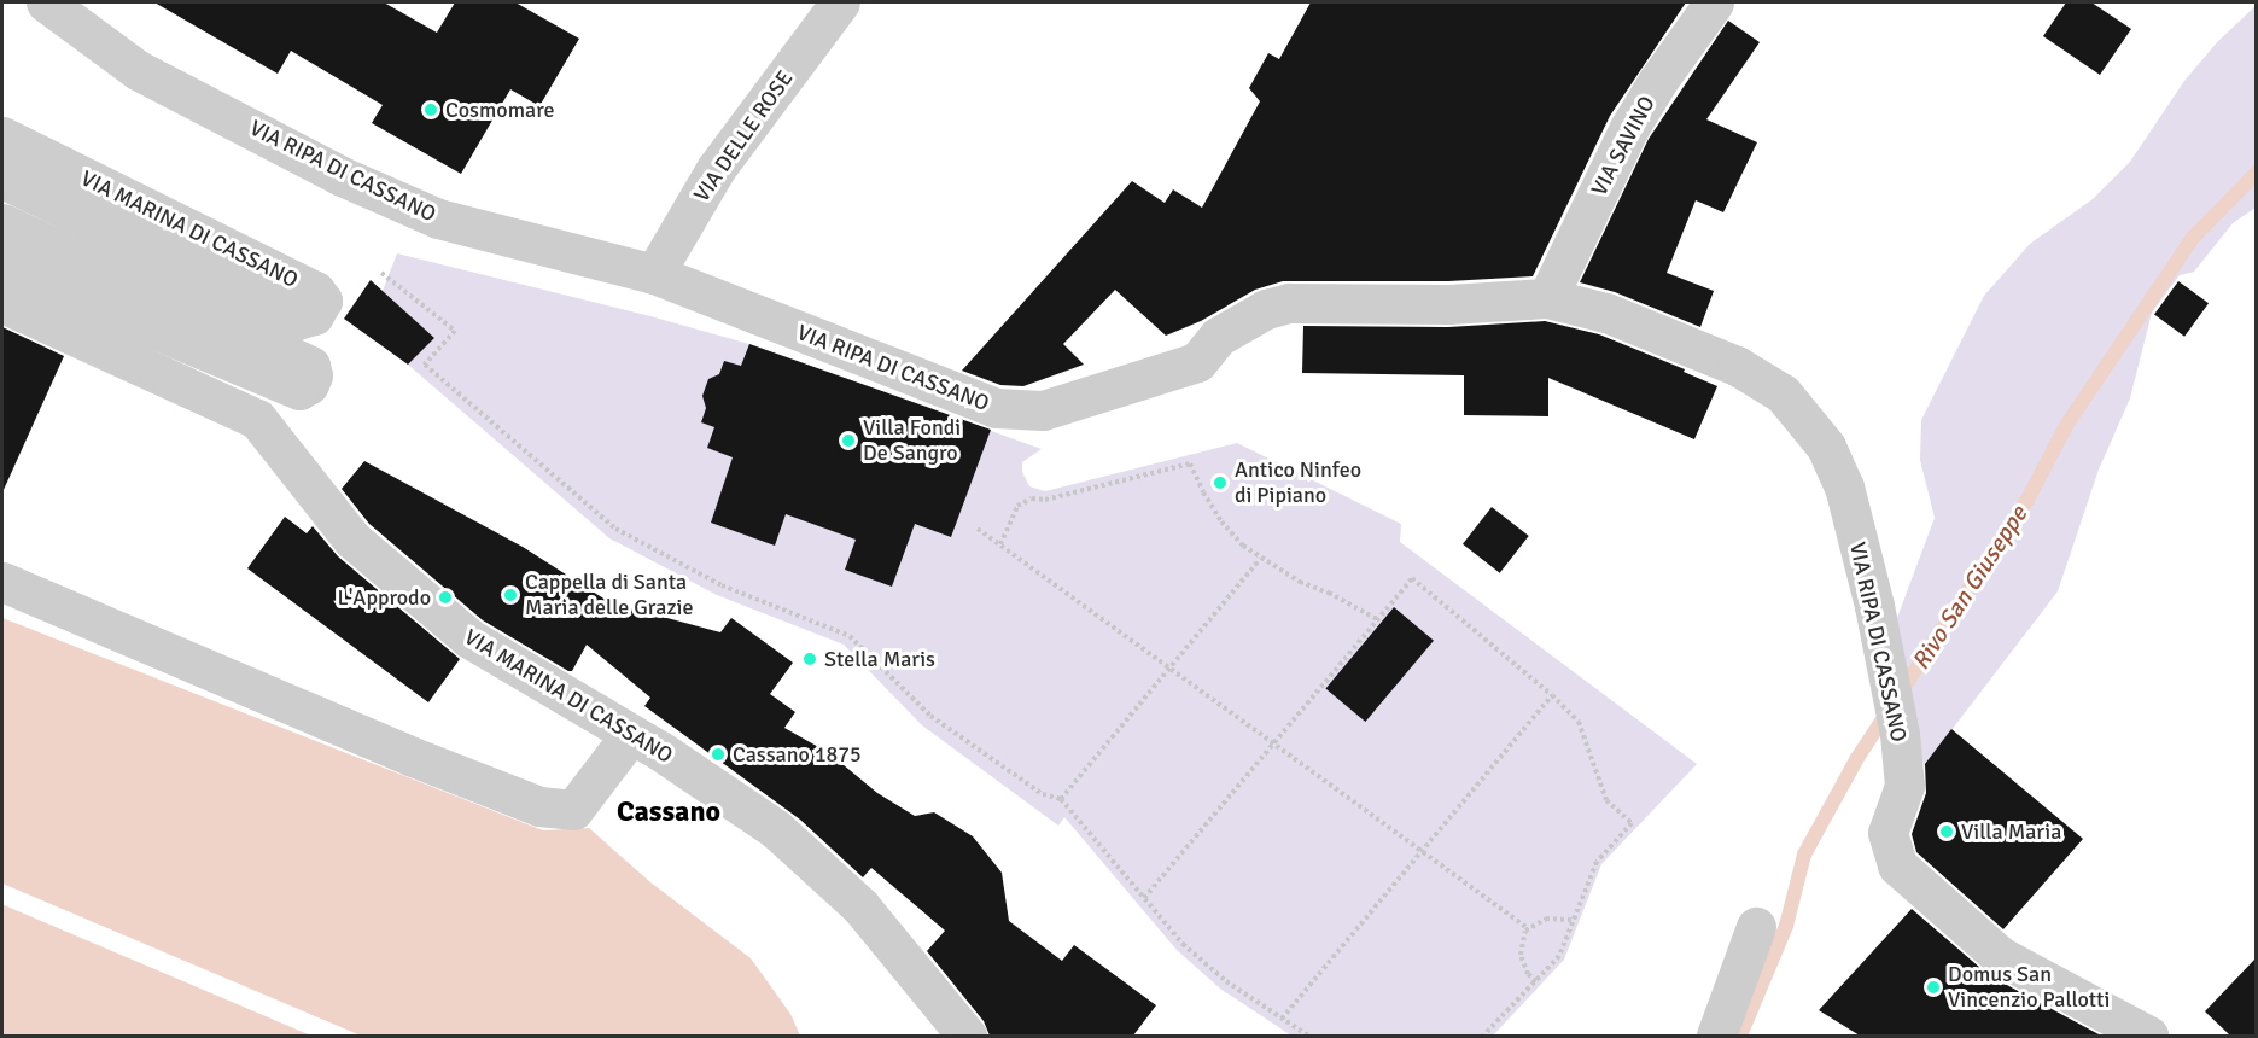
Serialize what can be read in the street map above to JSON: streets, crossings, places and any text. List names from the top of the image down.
{
  "streets": {
    "street": [
      "VIA DELLE ROSE",
      "VIA SAVINO",
      "VIA RIPA DI CASSANO",
      "VIA MARINA DI CASSANO"
    ]
  },
  "crossings": [
    ["VIA DELLE ROSE", "VIA RIPA DI CASSANO"],
    ["VIA SAVINO", "VIA RIPA DI CASSANO"]
  ],
  "districts": ["Cassano"],
  "water": ["Rivo San Giuseppe"],
  "places": [
    "Cosmomare",
    "Villa Fondi De Sangro",
    "Antico Ninfeo di Pipiano",
    "Cappella di Santa Maria delle Grazie",
    "L'Approdo",
    "Stella Maris",
    "Cassano 1875",
    "Villa Maria",
    "Domus San Vincenzio Pallotti"
  ]
}
